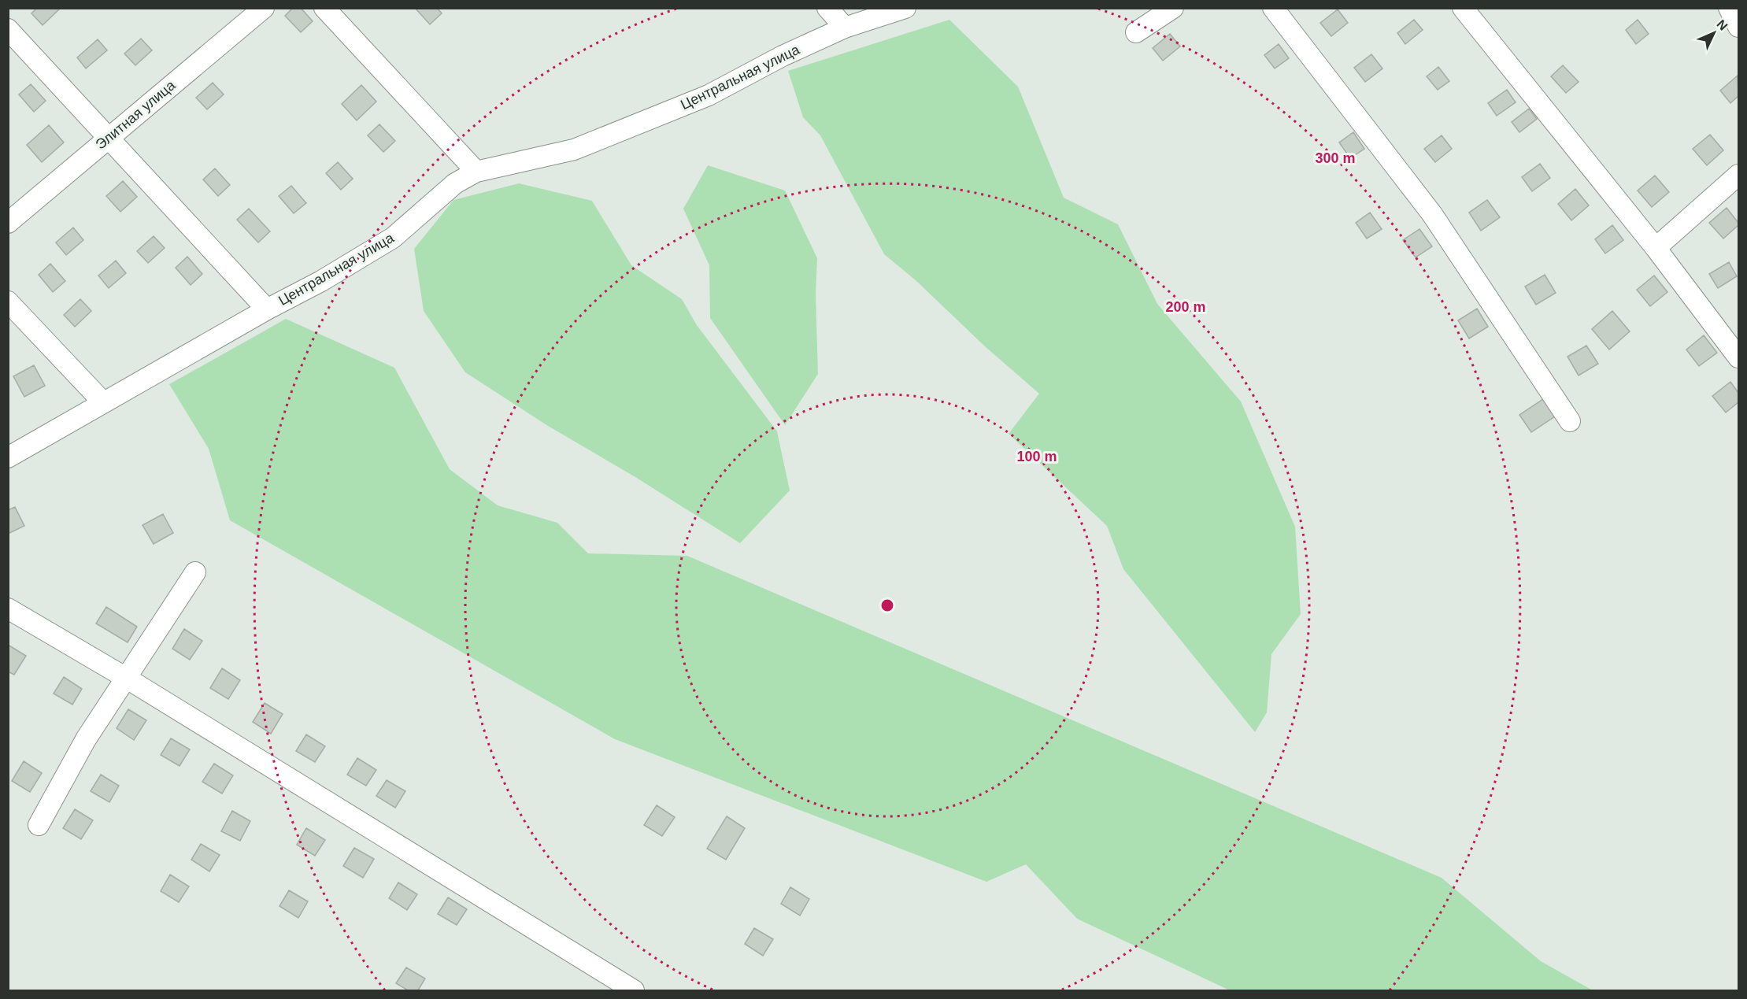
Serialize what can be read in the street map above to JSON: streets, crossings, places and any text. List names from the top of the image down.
{
  "streets": {
    "street": ["Центральная улица", "Элитная улица"]
  },
  "north": "top right",
  "rings": ["300 m", "200 m", "100 m"]
}
